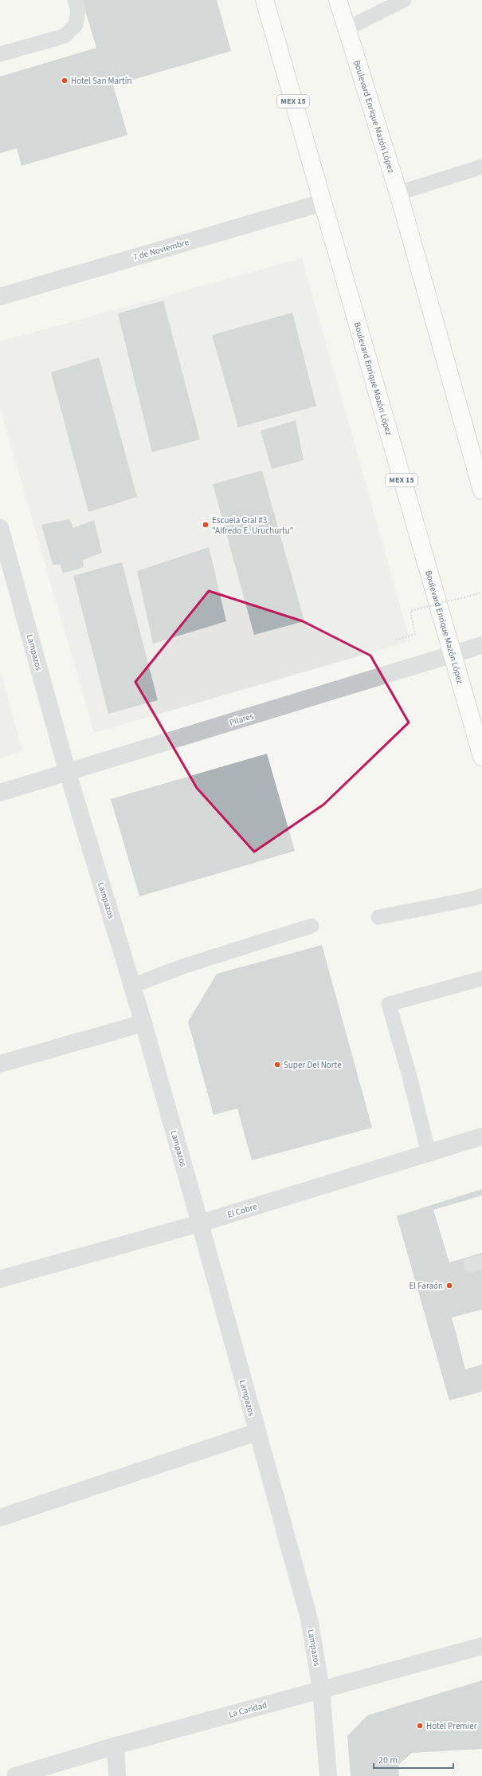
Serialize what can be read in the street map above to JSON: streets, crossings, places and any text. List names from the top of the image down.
{
  "streets": {
    "main road": ["MEX 15", "Boulevard Enrique Mazón López"],
    "street": [
      "7 de Noviembre",
      "Lampazos",
      "Pilares",
      "El Cobre",
      "La Caridad"
    ]
  },
  "crossings": [
    ["Boulevard Enrique Mazón López", "7 de Noviembre"],
    ["Boulevard Enrique Mazón López", "Pilares"],
    ["Lampazos", "Pilares"],
    ["Lampazos", "El Cobre"],
    ["Lampazos", "La Caridad"]
  ],
  "places": [
    "Hotel San Martín",
    "Escuela Gral #3 \"Alfredo E. Uruchurtu\"",
    "Super Del Norte",
    "El Faraón",
    "Hotel Premier"
  ],
  "scale_bar": "20 m"
}
